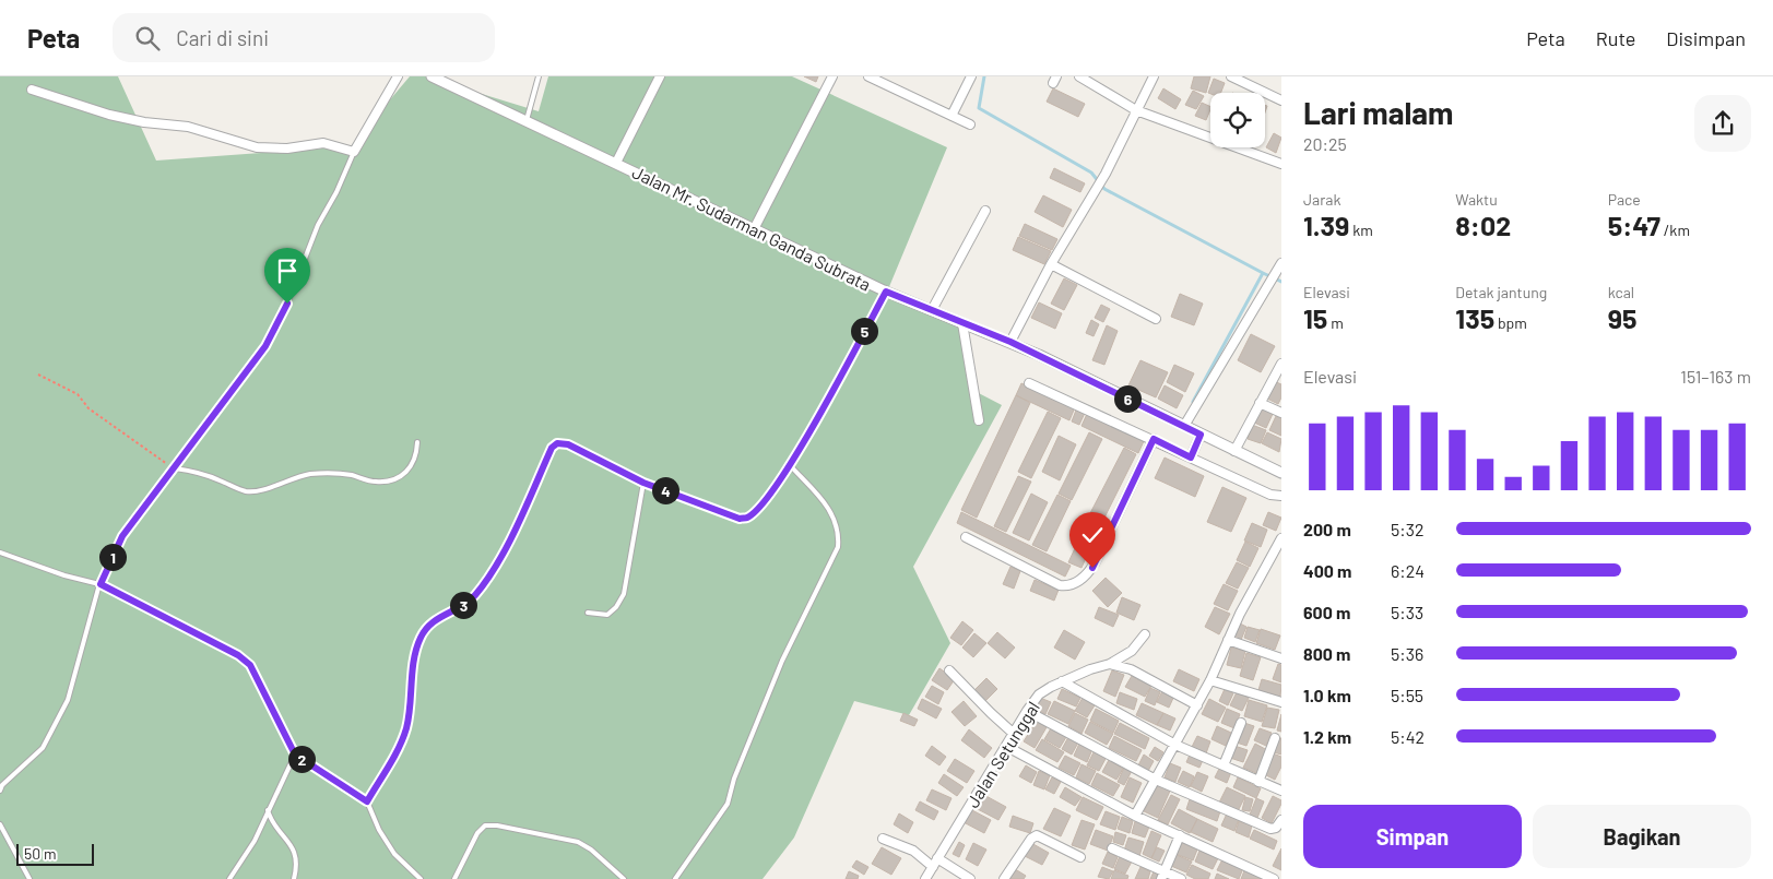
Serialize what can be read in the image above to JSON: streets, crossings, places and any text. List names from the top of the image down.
{
  "streets": {
    "street": ["Jalan Mr. Sudarman Ganda Subrata", "Jalan Setunggal"]
  },
  "scale_bar": "50 m",
  "page": {
    "header": "Peta",
    "search": "Cari di sini",
    "nav": ["Peta", "Rute", "Disimpan"],
    "heading": ["Lari malam", "20:25"],
    "stats": [
      ["Jarak", "1.39 km"],
      ["Waktu", "8:02"],
      ["Pace", "5:47 /km"],
      ["Elevasi", "15 m"],
      ["Detak jantung", "135 bpm"],
      ["kcal", "95"]
    ],
    "pins": [
      "5",
      "6",
      "4",
      "1",
      "3",
      "2"
    ],
    "chart": ["Elevasi", "151–163 m"],
    "list": [
      {
        "name": "200 m",
        "note": "5:32"
      },
      {
        "name": "400 m",
        "note": "6:24"
      },
      {
        "name": "600 m",
        "note": "5:33"
      },
      {
        "name": "800 m",
        "note": "5:36"
      },
      {
        "name": "1.0 km",
        "note": "5:55"
      },
      {
        "name": "1.2 km",
        "note": "5:42"
      }
    ],
    "buttons": ["Simpan", "Bagikan"],
    "scale": "50 m"
  }
}
